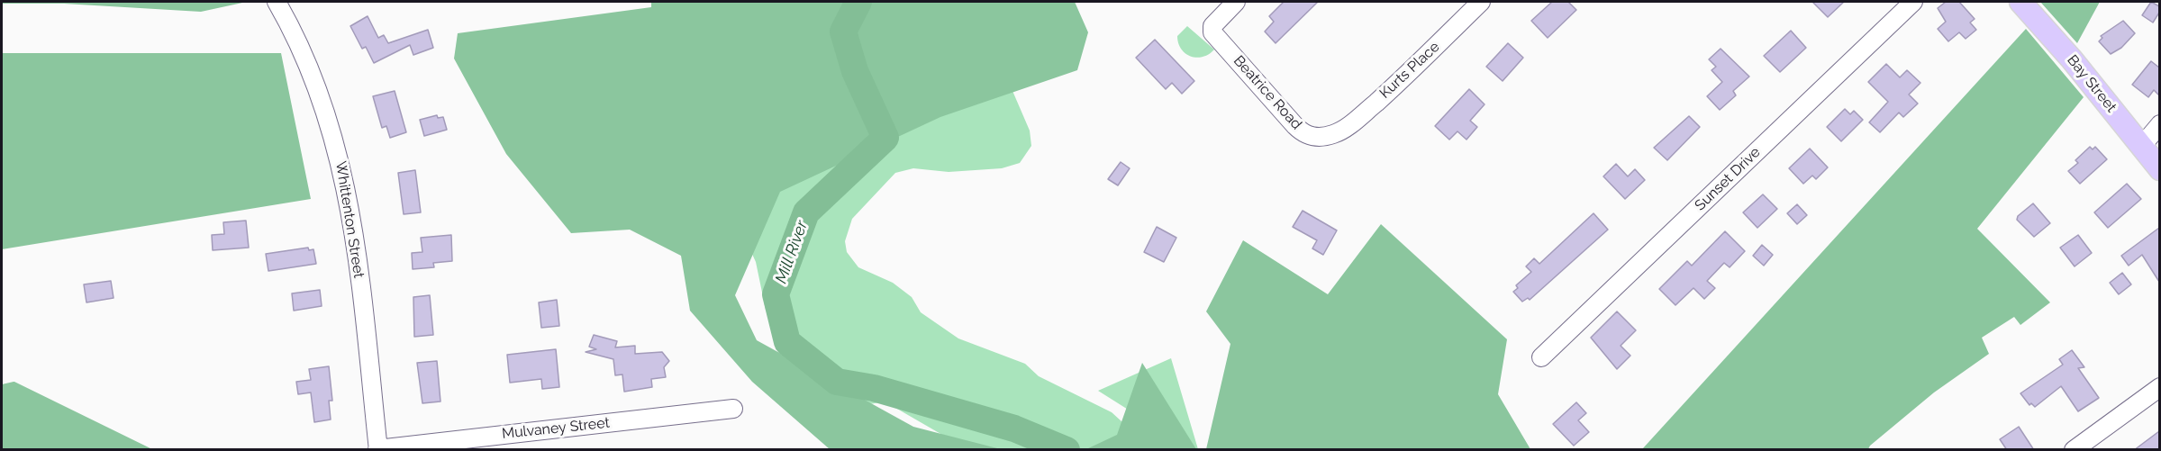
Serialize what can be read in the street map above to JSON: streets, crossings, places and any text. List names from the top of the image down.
{
  "streets": {
    "main road": ["Bay Street"],
    "street": [
      "Kurts Place",
      "Beatrice Road",
      "Sunset Drive",
      "Whittenton Street",
      "Mulvaney Street"
    ]
  },
  "crossings": [
    ["Kurts Place", "Beatrice Road"],
    ["Whittenton Street", "Mulvaney Street"]
  ],
  "water": ["Mill River"]
}
